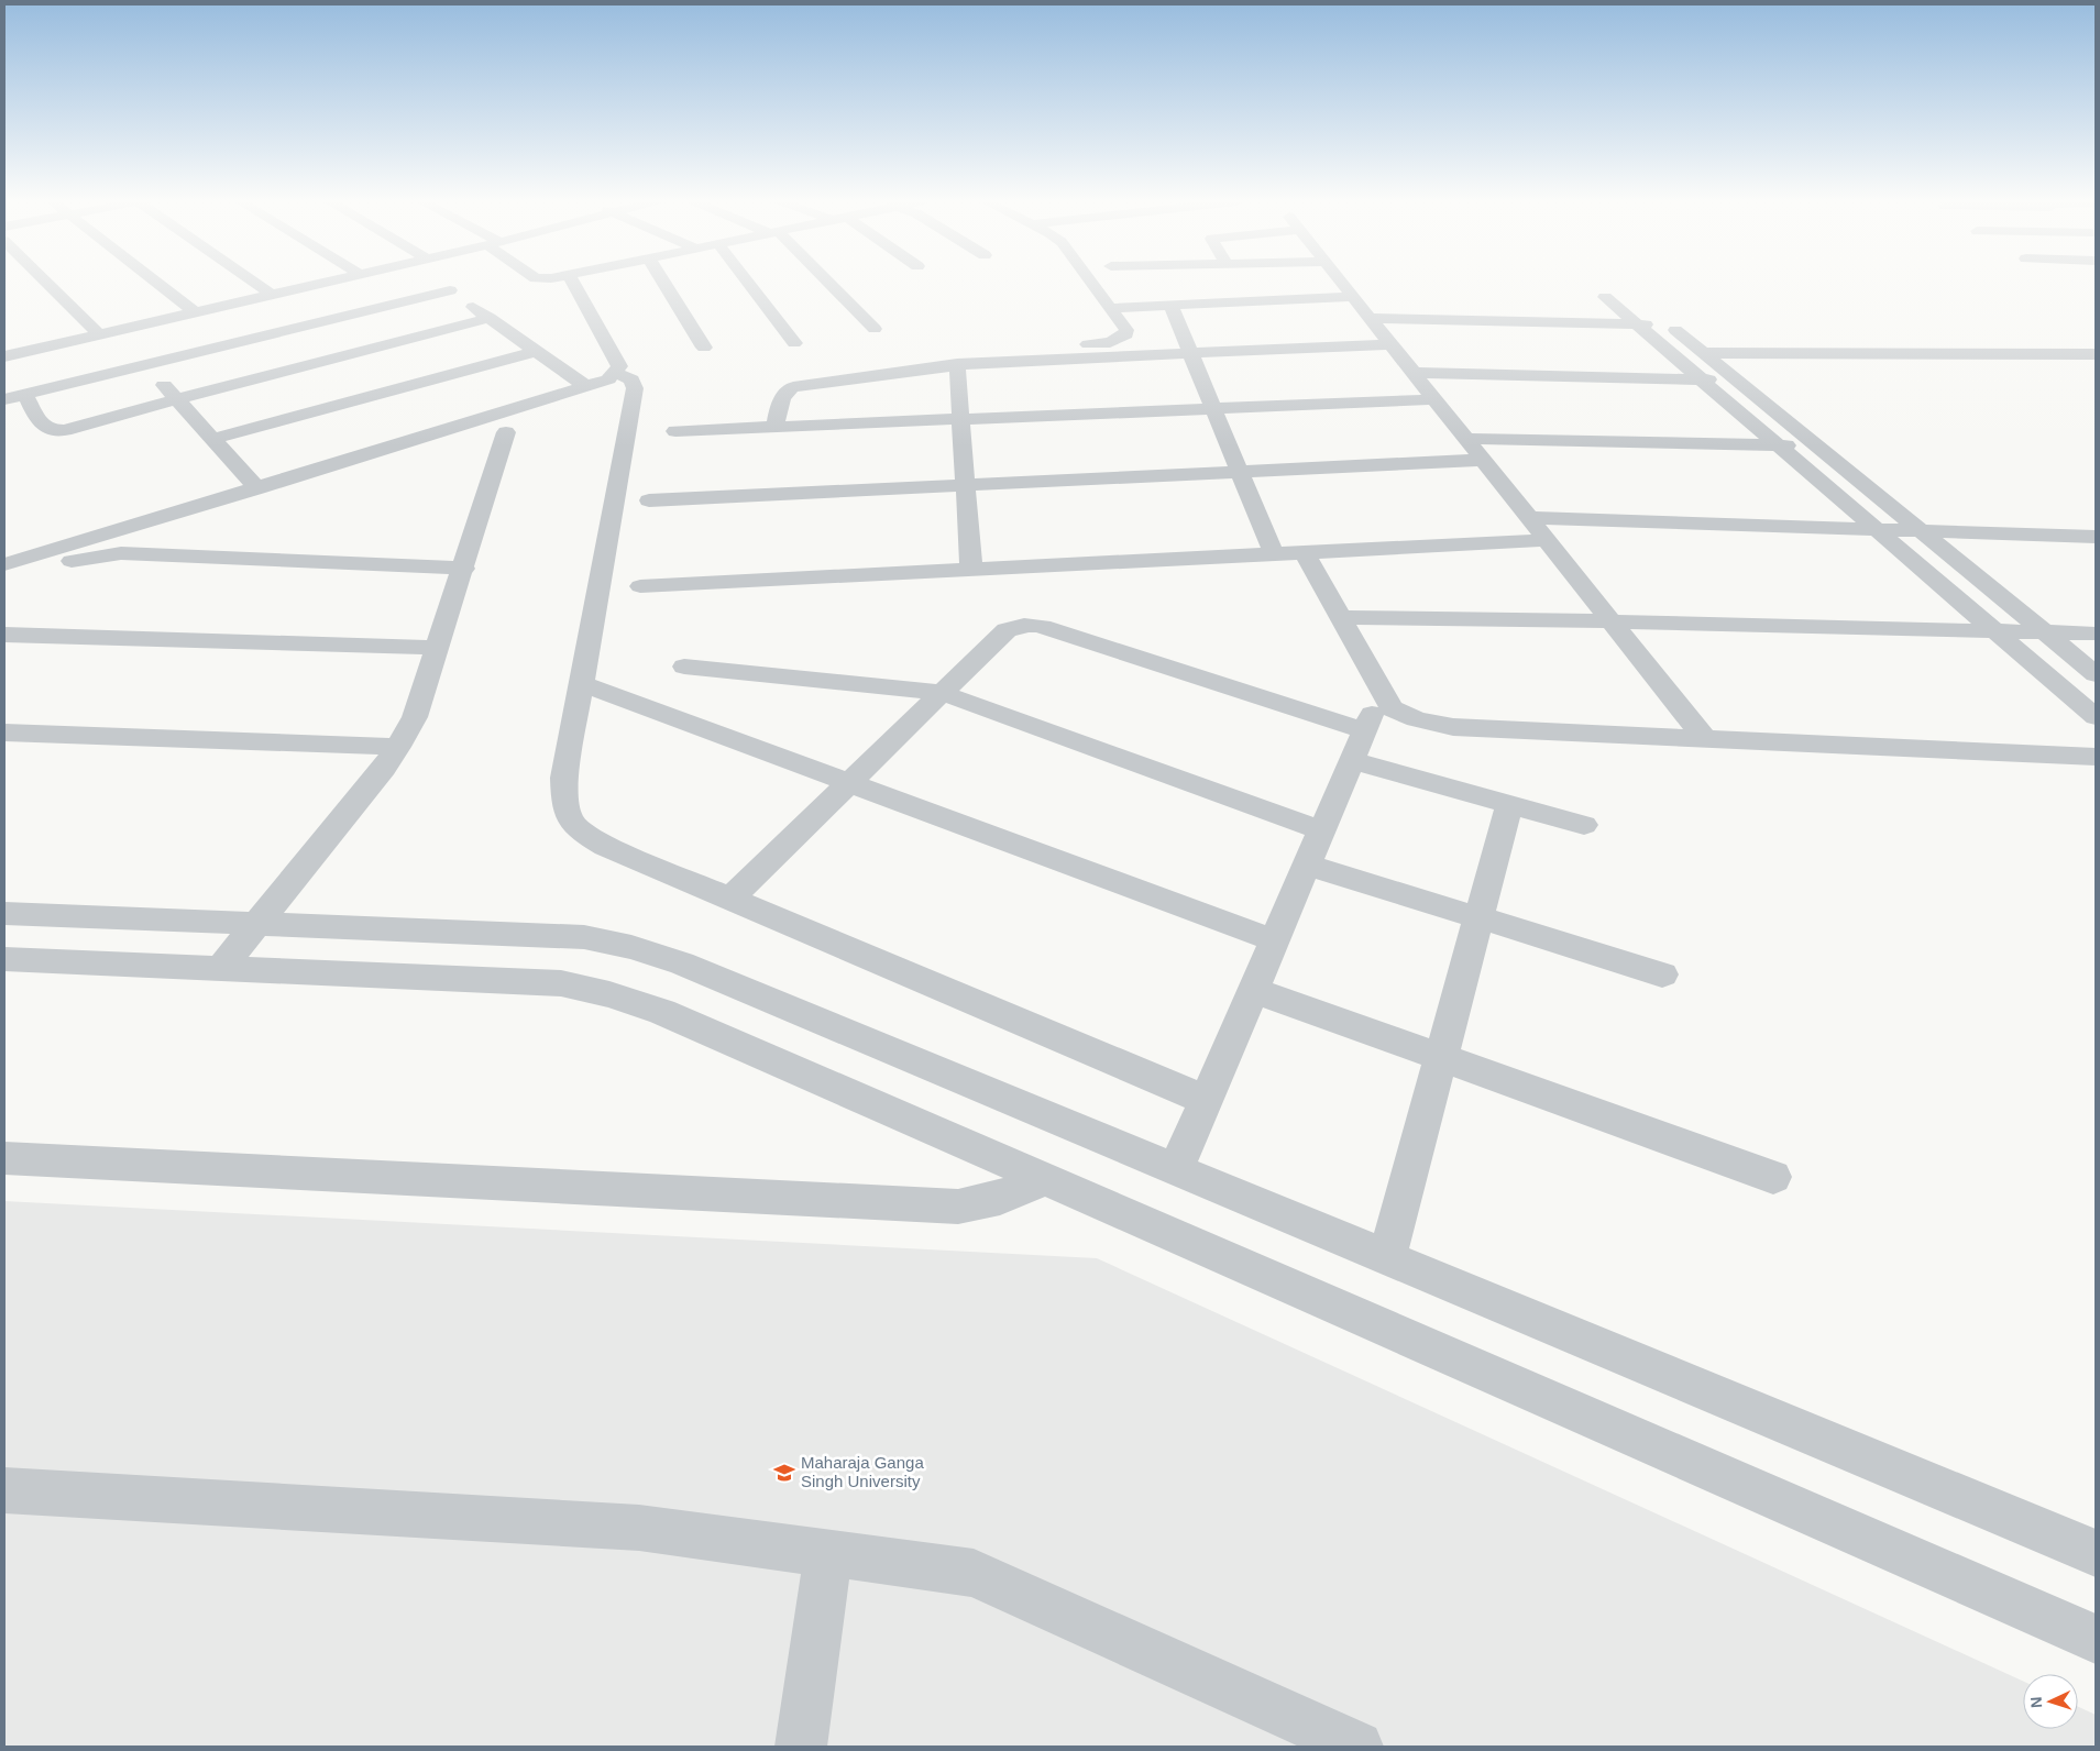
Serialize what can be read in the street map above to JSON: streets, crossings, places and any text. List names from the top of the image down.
{
  "places": {
    "school or university": ["Maharaja Ganga Singh University"]
  },
  "north": "left"
}
